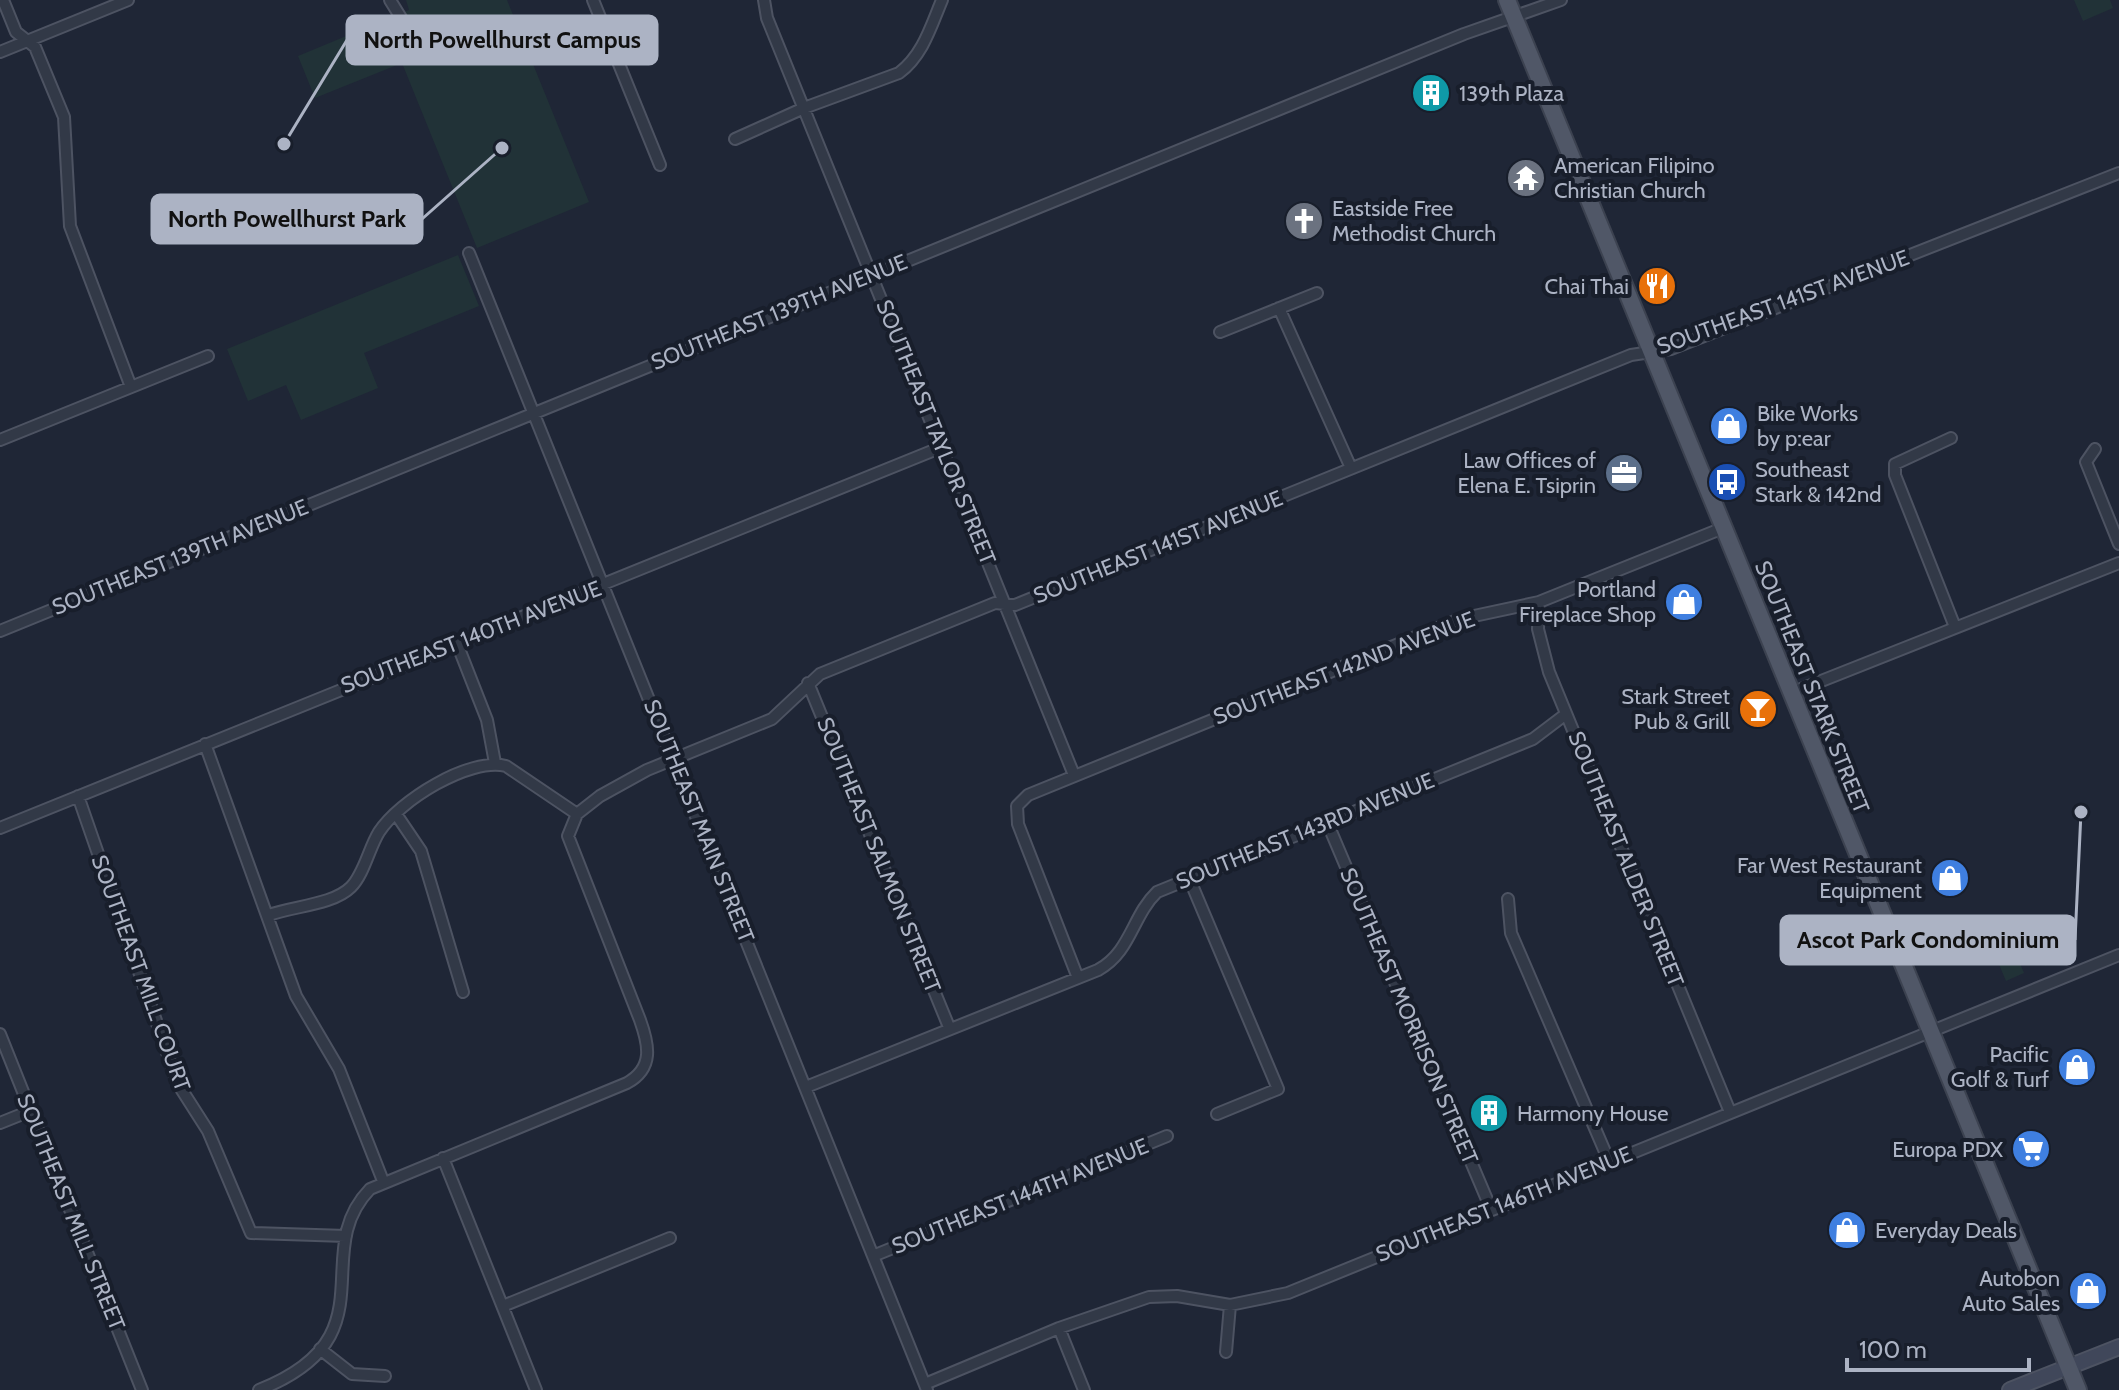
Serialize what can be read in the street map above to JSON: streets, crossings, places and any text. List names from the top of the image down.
{
  "streets": {
    "main road": ["SOUTHEAST STARK STREET"],
    "street": [
      "SOUTHEAST 141ST AVENUE",
      "SOUTHEAST 139TH AVENUE",
      "SOUTHEAST TAYLOR STREET",
      "SOUTHEAST 140TH AVENUE",
      "SOUTHEAST 142ND AVENUE",
      "SOUTHEAST MAIN STREET",
      "SOUTHEAST 143RD AVENUE",
      "SOUTHEAST SALMON STREET",
      "SOUTHEAST ALDER STREET",
      "SOUTHEAST MILL COURT",
      "SOUTHEAST MORRISON STREET",
      "SOUTHEAST 144TH AVENUE",
      "SOUTHEAST 146TH AVENUE",
      "SOUTHEAST MILL STREET"
    ]
  },
  "crossings": [
    ["SOUTHEAST 141ST AVENUE", "SOUTHEAST TAYLOR STREET"],
    ["SOUTHEAST 141ST AVENUE", "SOUTHEAST STARK STREET"],
    ["SOUTHEAST 141ST AVENUE", "SOUTHEAST MAIN STREET"],
    ["SOUTHEAST 141ST AVENUE", "SOUTHEAST SALMON STREET"],
    ["SOUTHEAST 139TH AVENUE", "SOUTHEAST TAYLOR STREET"],
    ["SOUTHEAST 139TH AVENUE", "SOUTHEAST STARK STREET"],
    ["SOUTHEAST 139TH AVENUE", "SOUTHEAST MAIN STREET"],
    ["SOUTHEAST TAYLOR STREET", "SOUTHEAST 140TH AVENUE"],
    ["SOUTHEAST TAYLOR STREET", "SOUTHEAST 142ND AVENUE"],
    ["SOUTHEAST 140TH AVENUE", "SOUTHEAST MAIN STREET"],
    ["SOUTHEAST 140TH AVENUE", "SOUTHEAST MILL COURT"],
    ["SOUTHEAST 142ND AVENUE", "SOUTHEAST STARK STREET"],
    ["SOUTHEAST 142ND AVENUE", "SOUTHEAST 143RD AVENUE"],
    ["SOUTHEAST 142ND AVENUE", "SOUTHEAST ALDER STREET"],
    ["SOUTHEAST STARK STREET", "SOUTHEAST 146TH AVENUE"],
    ["SOUTHEAST MAIN STREET", "SOUTHEAST 143RD AVENUE"],
    ["SOUTHEAST MAIN STREET", "SOUTHEAST 144TH AVENUE"],
    ["SOUTHEAST MAIN STREET", "SOUTHEAST 146TH AVENUE"],
    ["SOUTHEAST 143RD AVENUE", "SOUTHEAST SALMON STREET"],
    ["SOUTHEAST 143RD AVENUE", "SOUTHEAST ALDER STREET"],
    ["SOUTHEAST 143RD AVENUE", "SOUTHEAST MORRISON STREET"],
    ["SOUTHEAST ALDER STREET", "SOUTHEAST 146TH AVENUE"],
    ["SOUTHEAST MORRISON STREET", "SOUTHEAST 146TH AVENUE"]
  ],
  "places": {
    "building": ["139th Plaza", "Harmony House"],
    "other": ["North Powellhurst Campus", "North Powellhurst Park", "Ascot Park Condominium"],
    "temple": ["American Filipino Christian Church"],
    "church": ["Eastside Free Methodist Church"],
    "restaurant": ["Chai Thai"],
    "shop": [
      "Bike Works by p:ear",
      "Portland Fireplace Shop",
      "Far West Restaurant Equipment",
      "Pacific Golf & Turf",
      "Everyday Deals",
      "Autobon Auto Sales"
    ],
    "office": ["Law Offices of Elena E. Tsiprin"],
    "bus stop": ["Southeast Stark & 142nd"],
    "bar": ["Stark Street Pub & Grill"],
    "supermarket": ["Europa PDX"]
  },
  "scale_bar": "100 m"
}
